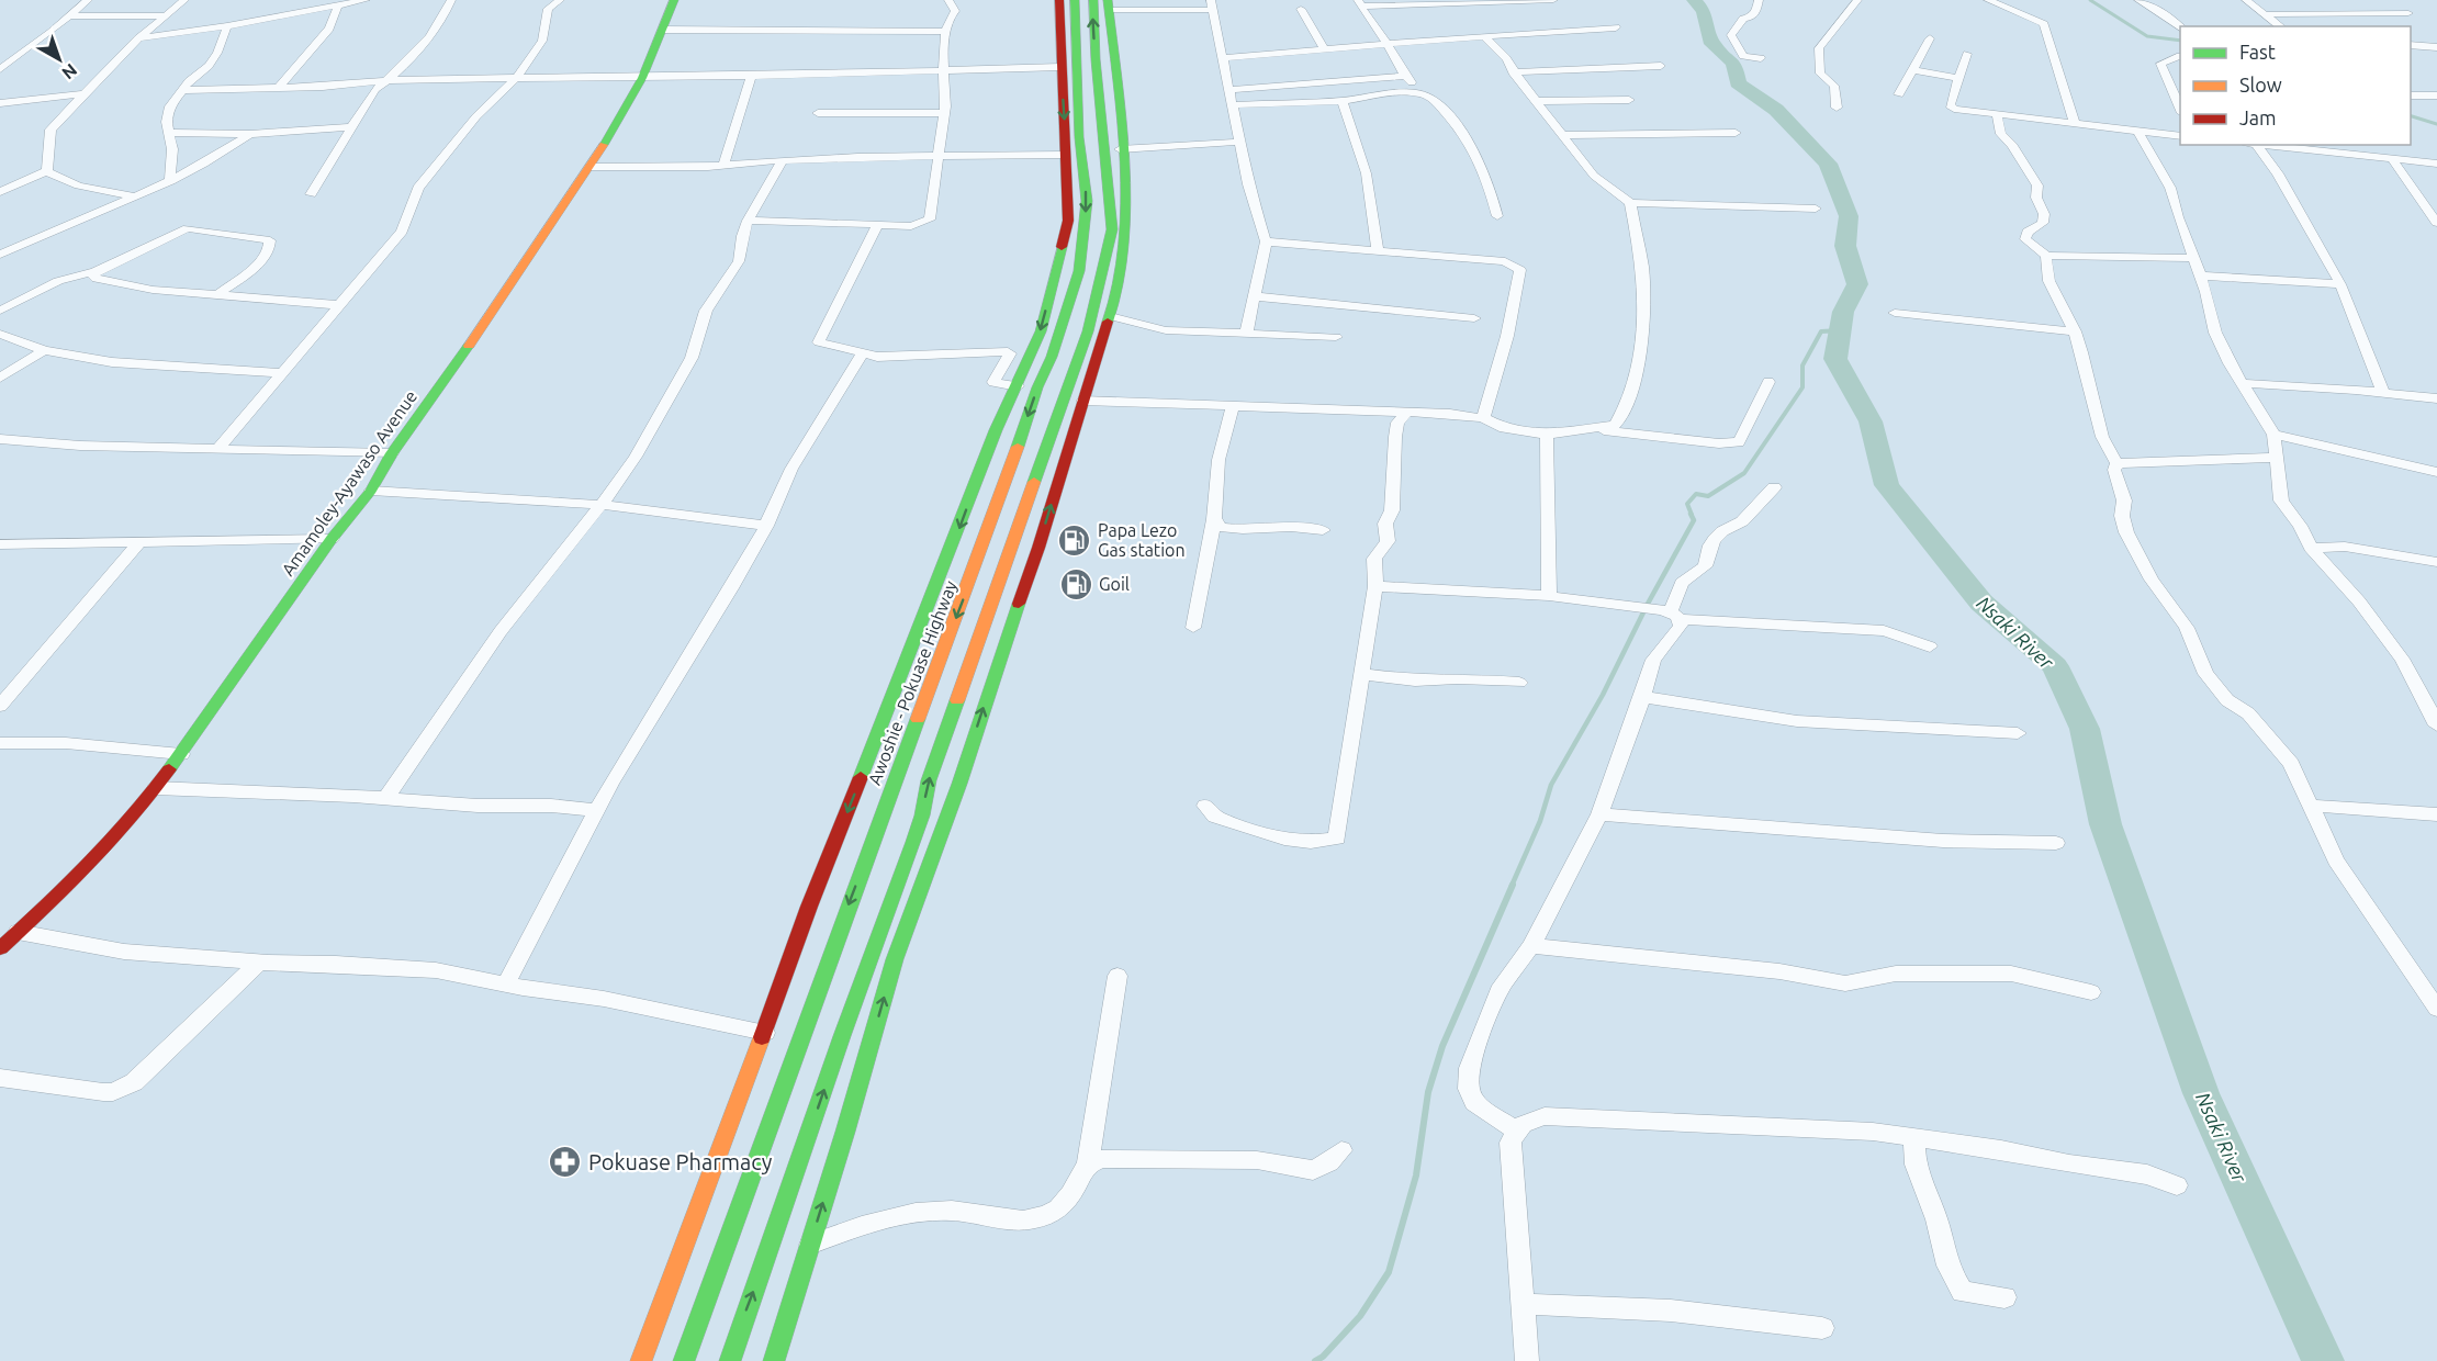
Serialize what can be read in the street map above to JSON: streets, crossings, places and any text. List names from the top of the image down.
{
  "streets": {
    "street": ["Amamoley-Ayawaso Avenue", "Awoshie - Pokuase Highway"]
  },
  "water": ["Nsaki River"],
  "places": {
    "fuel station": ["Papa Lezo Gas station", "Goil"],
    "pharmacy": ["Pokuase Pharmacy"]
  },
  "legend": ["Fast", "Slow", "Jam"],
  "north": "bottom right"
}
